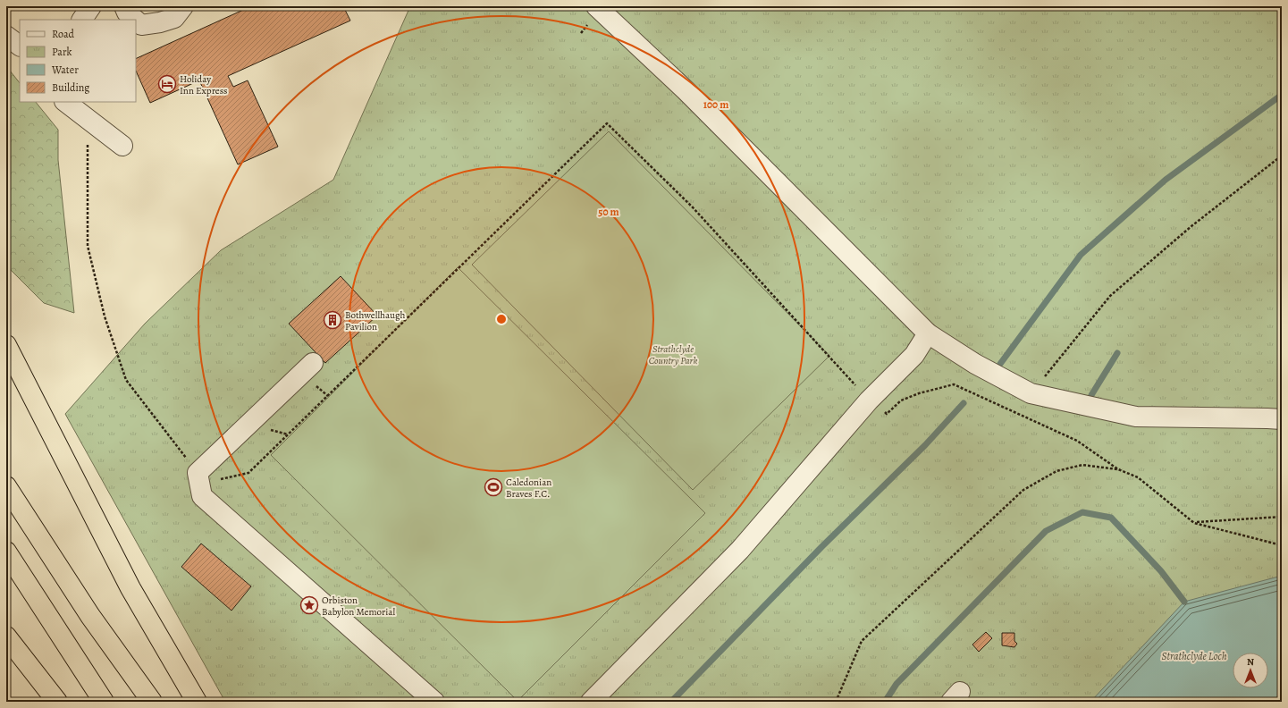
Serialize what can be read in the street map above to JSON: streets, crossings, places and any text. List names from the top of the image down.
{
  "water": ["Strathclyde Loch"],
  "parks": ["Strathclyde Country Park"],
  "places": {
    "hotel": ["Holiday Inn Express"],
    "building": ["Bothwellhaugh Pavilion"],
    "sports": ["Caledonian Braves F.C."],
    "place": ["Orbiston Babylon Memorial"]
  },
  "legend": [
    "Road",
    "Park",
    "Water",
    "Building"
  ],
  "north": "top",
  "rings": ["100 m", "50 m"]
}
